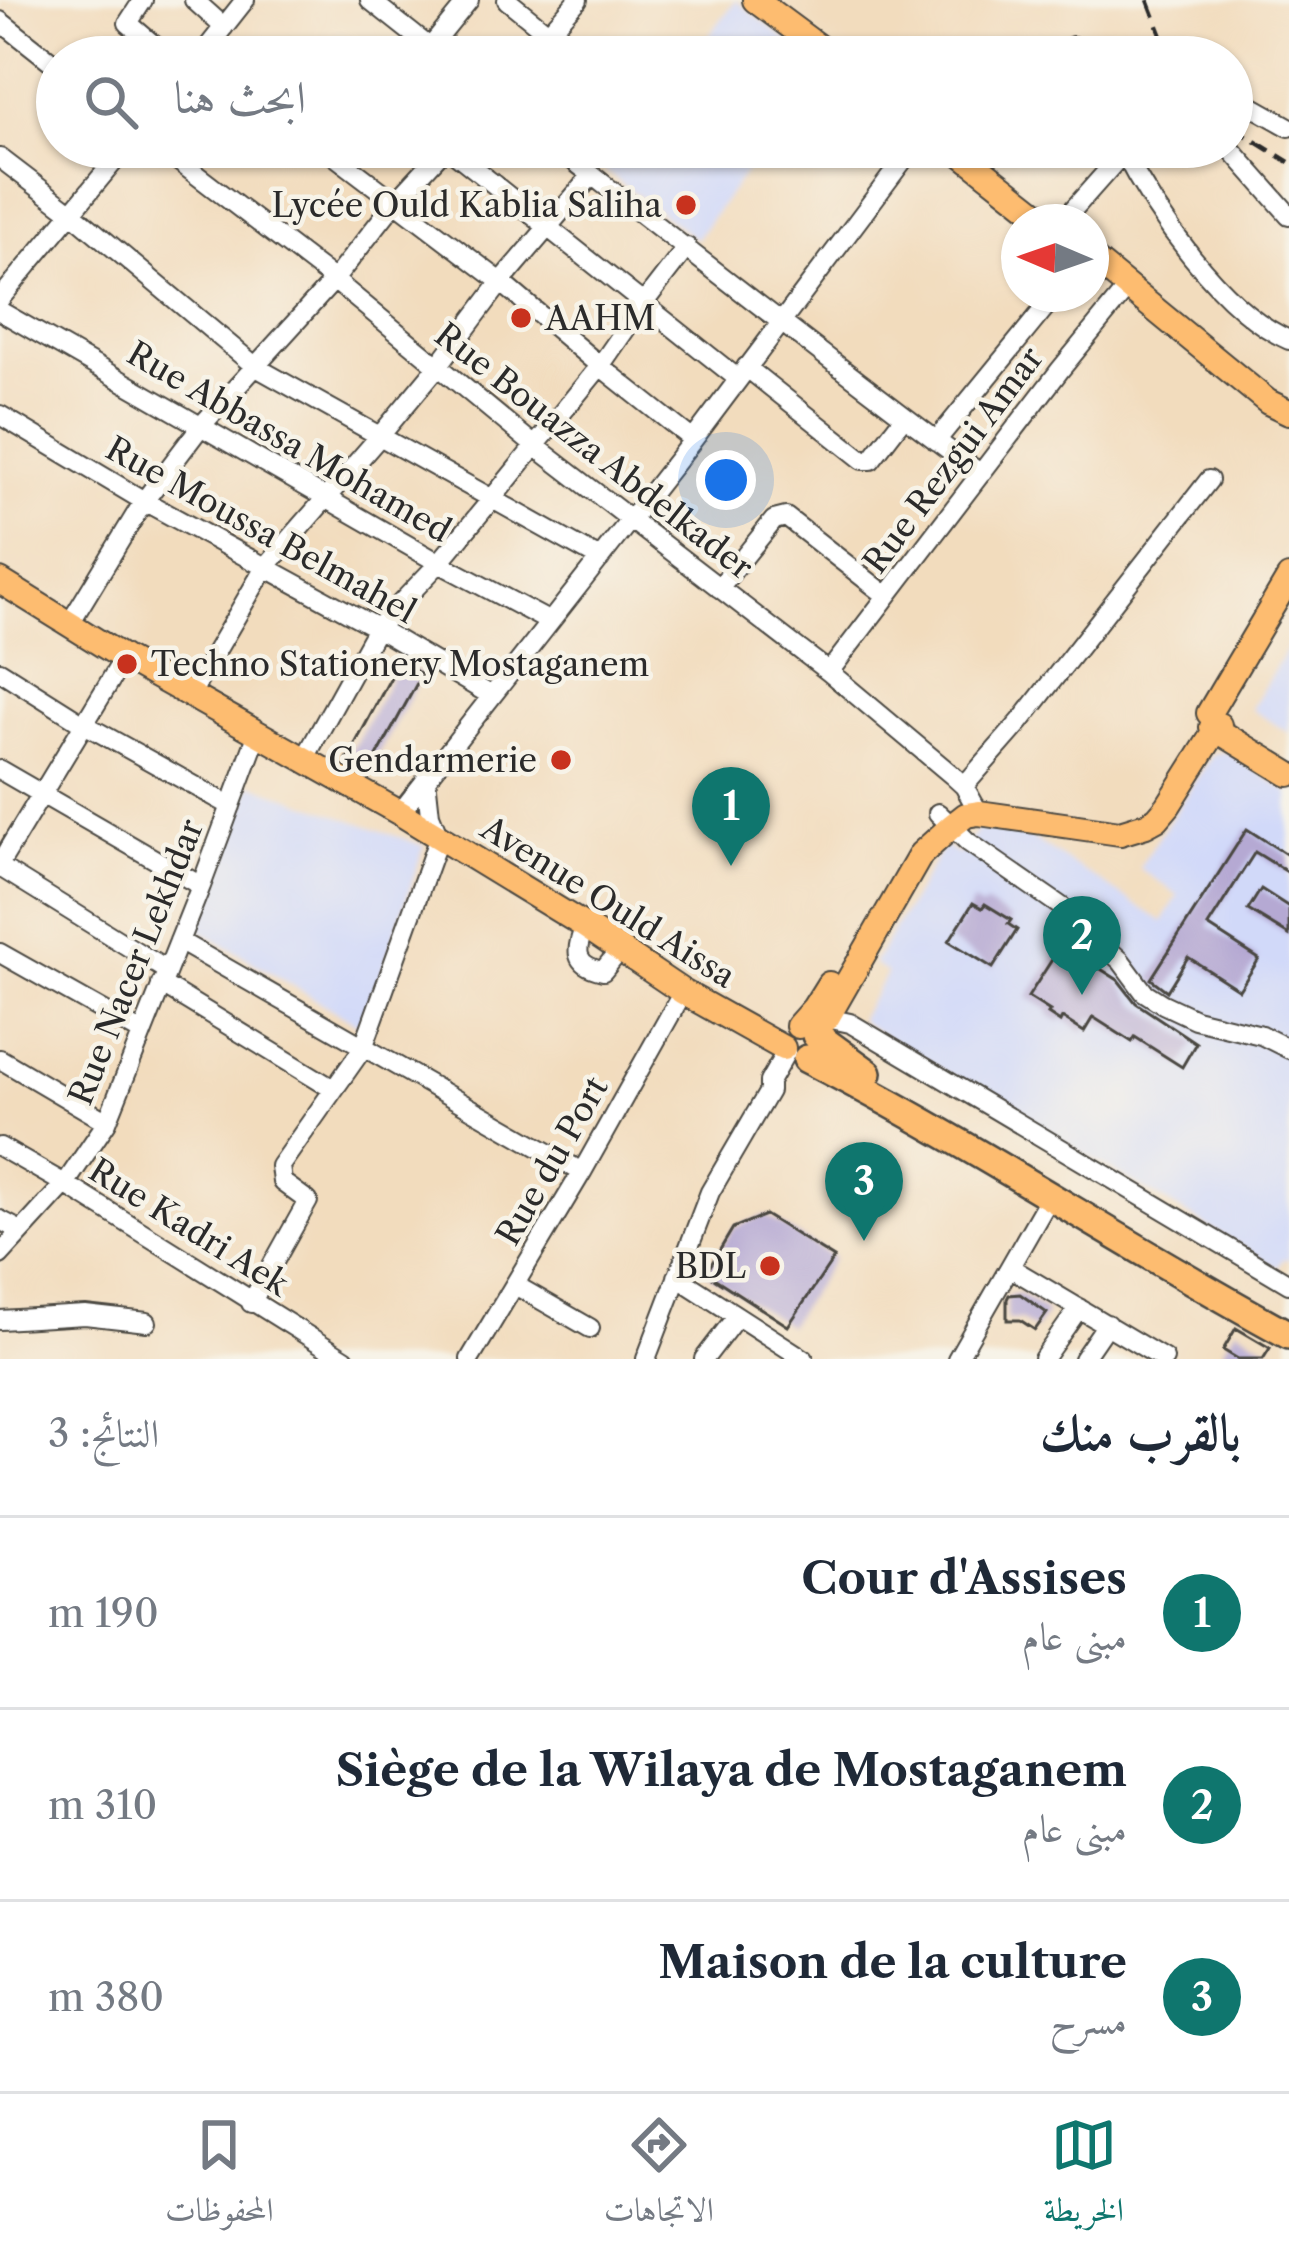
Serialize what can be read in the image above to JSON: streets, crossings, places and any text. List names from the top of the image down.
{
  "streets": {
    "main road": ["Avenue Ould Aissa"],
    "street": [
      "Rue Abbassa Mohamed",
      "Rue Bouazza Abdelkader",
      "Rue Rezgui Amar",
      "Rue Moussa Belmahel",
      "Rue Nacer Lekhdar",
      "Rue du Port",
      "Rue Kadri Aek"
    ]
  },
  "crossings": [
    ["Rue Bouazza Abdelkader", "Rue Rezgui Amar"],
    ["Avenue Ould Aissa", "Rue Nacer Lekhdar"],
    ["Avenue Ould Aissa", "Rue du Port"],
    ["Rue Nacer Lekhdar", "Rue Kadri Aek"]
  ],
  "places": [
    "Lycée Ould Kablia Saliha",
    "AAHM",
    "Techno Stationery Mostaganem",
    "Gendarmerie",
    "BDL"
  ],
  "north": "left",
  "page": {
    "search": "ابحث هنا",
    "pins": ["1", "2", "3"],
    "heading": ["بالقرب منك", "النتائج: 3"],
    "list": [
      {
        "mark": "1",
        "name": "Cour d'Assises",
        "note": "مبنى عام",
        "value": "190 m"
      },
      {
        "mark": "2",
        "name": "Siège de la Wilaya de Mostaganem",
        "note": "مبنى عام",
        "value": "310 m"
      },
      {
        "mark": "3",
        "name": "Maison de la culture",
        "note": "مسرح",
        "value": "380 m"
      }
    ],
    "nav": ["الخريطة", "الاتجاهات", "المحفوظات"]
  }
}
